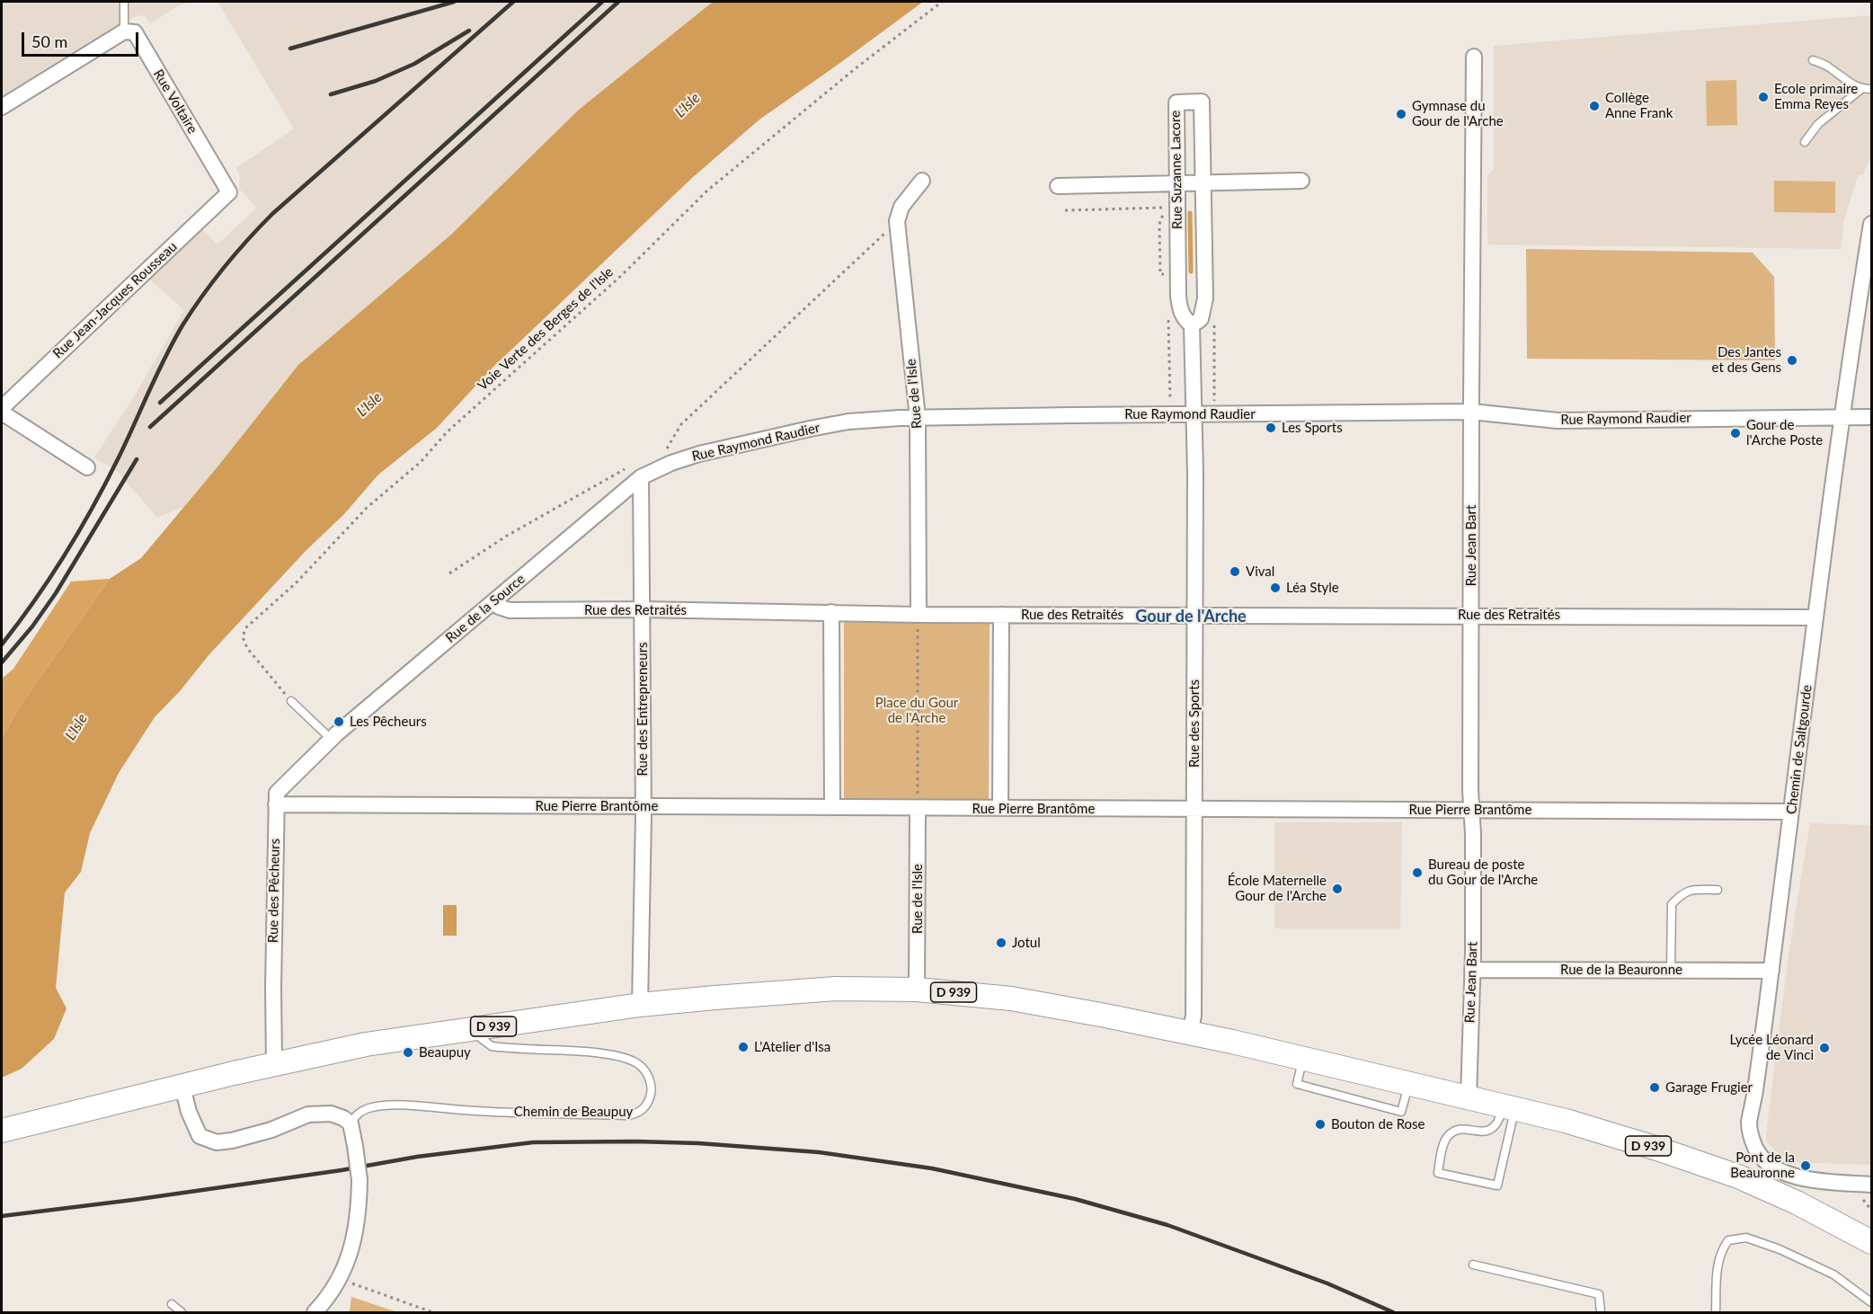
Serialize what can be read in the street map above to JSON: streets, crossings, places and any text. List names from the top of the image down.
{
  "streets": {
    "main road": ["D 939"],
    "street": [
      "Rue Voltaire",
      "Rue Suzanne Lacore",
      "Rue Jean-Jacques Rousseau",
      "Rue de l'Isle",
      "Rue Raymond Raudier",
      "Rue Jean Bart",
      "Rue de la Source",
      "Rue des Retraités",
      "Rue des Entrepreneurs",
      "Rue des Sports",
      "Chemin de Saltgourde",
      "Rue Pierre Brantôme",
      "Rue des Pêcheurs",
      "Rue de la Beauronne"
    ],
    "lane": ["Chemin de Beaupuy"],
    "path": ["Voie Verte des Berges de l'Isle"]
  },
  "crossings": [
    ["Rue Voltaire", "Rue Jean-Jacques Rousseau"],
    ["Rue Suzanne Lacore", "Rue Raymond Raudier"],
    ["Rue Suzanne Lacore", "Rue des Sports"],
    ["Rue de l'Isle", "Rue Raymond Raudier"],
    ["Rue de l'Isle", "Rue des Retraités"],
    ["Rue de l'Isle", "Rue Pierre Brantôme"],
    ["Rue de l'Isle", "D 939"],
    ["Rue Raymond Raudier", "Rue Jean Bart"],
    ["Rue Raymond Raudier", "Rue de la Source"],
    ["Rue Raymond Raudier", "Rue des Entrepreneurs"],
    ["Rue Raymond Raudier", "Rue des Sports"],
    ["Rue Raymond Raudier", "Chemin de Saltgourde"],
    ["Rue Jean Bart", "Rue des Retraités"],
    ["Rue Jean Bart", "Rue Pierre Brantôme"],
    ["Rue Jean Bart", "Rue de la Beauronne"],
    ["Rue Jean Bart", "D 939"],
    ["Rue de la Source", "Rue des Retraités"],
    ["Rue de la Source", "Rue des Entrepreneurs"],
    ["Rue de la Source", "Rue des Pêcheurs"],
    ["Rue des Retraités", "Rue des Entrepreneurs"],
    ["Rue des Retraités", "Rue des Sports"],
    ["Rue des Retraités", "Chemin de Saltgourde"],
    ["Rue des Entrepreneurs", "Rue Pierre Brantôme"],
    ["Rue des Entrepreneurs", "D 939"],
    ["Rue des Sports", "Rue Pierre Brantôme"],
    ["Rue des Sports", "D 939"],
    ["Chemin de Saltgourde", "Rue Pierre Brantôme"],
    ["Chemin de Saltgourde", "Rue de la Beauronne"],
    ["Rue Pierre Brantôme", "Rue des Pêcheurs"],
    ["Rue des Pêcheurs", "D 939"],
    ["D 939", "Chemin de Beaupuy"]
  ],
  "districts": ["Gour de l'Arche"],
  "water": ["L'Isle"],
  "parks": ["Place du Gour de l'Arche"],
  "places": [
    "Ecole primaire Emma Reyes",
    "Collège Anne Frank",
    "Gymnase du Gour de l'Arche",
    "Des Jantes et des Gens",
    "Les Sports",
    "Gour de l'Arche Poste",
    "Vival",
    "Léa Style",
    "Les Pêcheurs",
    "Bureau de poste du Gour de l'Arche",
    "École Maternelle Gour de l'Arche",
    "Jotul",
    "L'Atelier d'Isa",
    "Lycée Léonard de Vinci",
    "Beaupuy",
    "Garage Frugier",
    "Bouton de Rose",
    "Pont de la Beauronne"
  ],
  "scale_bar": "50 m"
}
